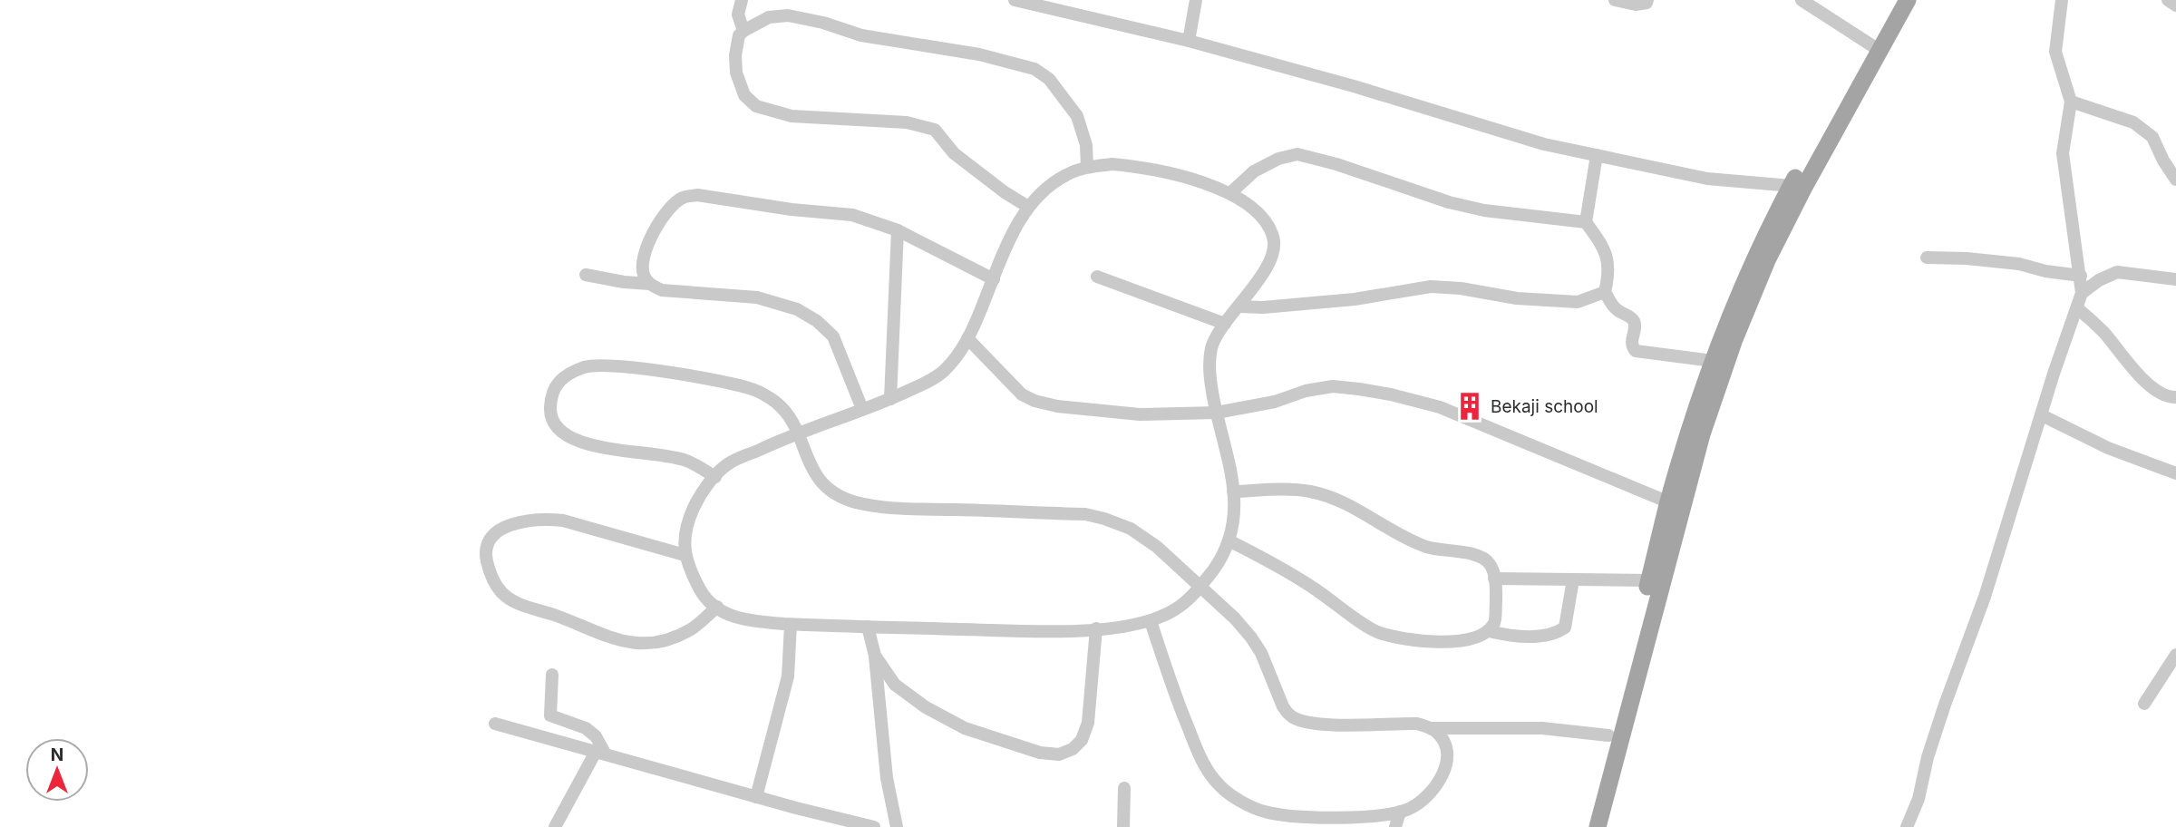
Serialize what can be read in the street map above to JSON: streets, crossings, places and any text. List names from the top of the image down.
{
  "places": {
    "building": ["Bekaji school"]
  },
  "north": "top"
}
